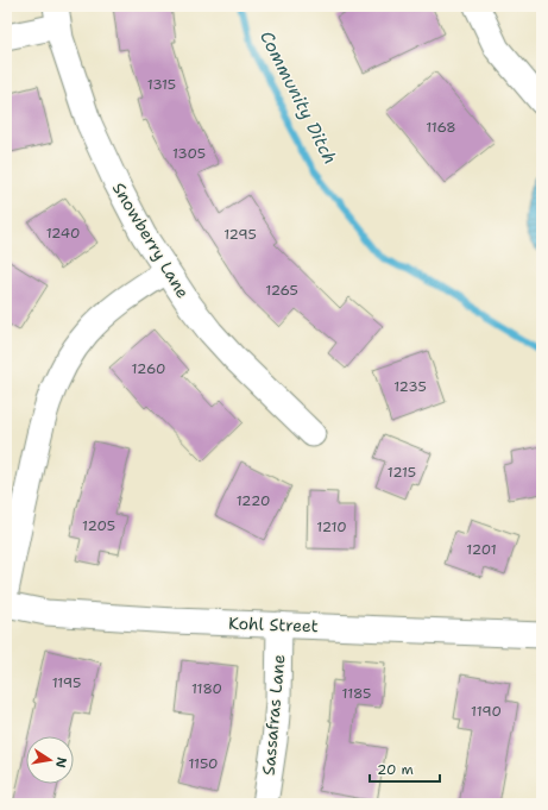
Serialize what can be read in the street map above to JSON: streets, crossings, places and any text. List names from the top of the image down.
{
  "streets": {
    "street": ["Snowberry Lane", "Kohl Street", "Sassafras Lane"]
  },
  "crossings": [
    ["Kohl Street", "Sassafras Lane"]
  ],
  "water": ["Community Ditch"],
  "house_numbers": [
    "1315",
    "1168",
    "1305",
    "1240",
    "1295",
    "1265",
    "1260",
    "1235",
    "1215",
    "1220",
    "1205",
    "1210",
    "1201",
    "1195",
    "1180",
    "1185",
    "1190",
    "1150"
  ],
  "scale_bar": "20 m",
  "north": "right"
}
